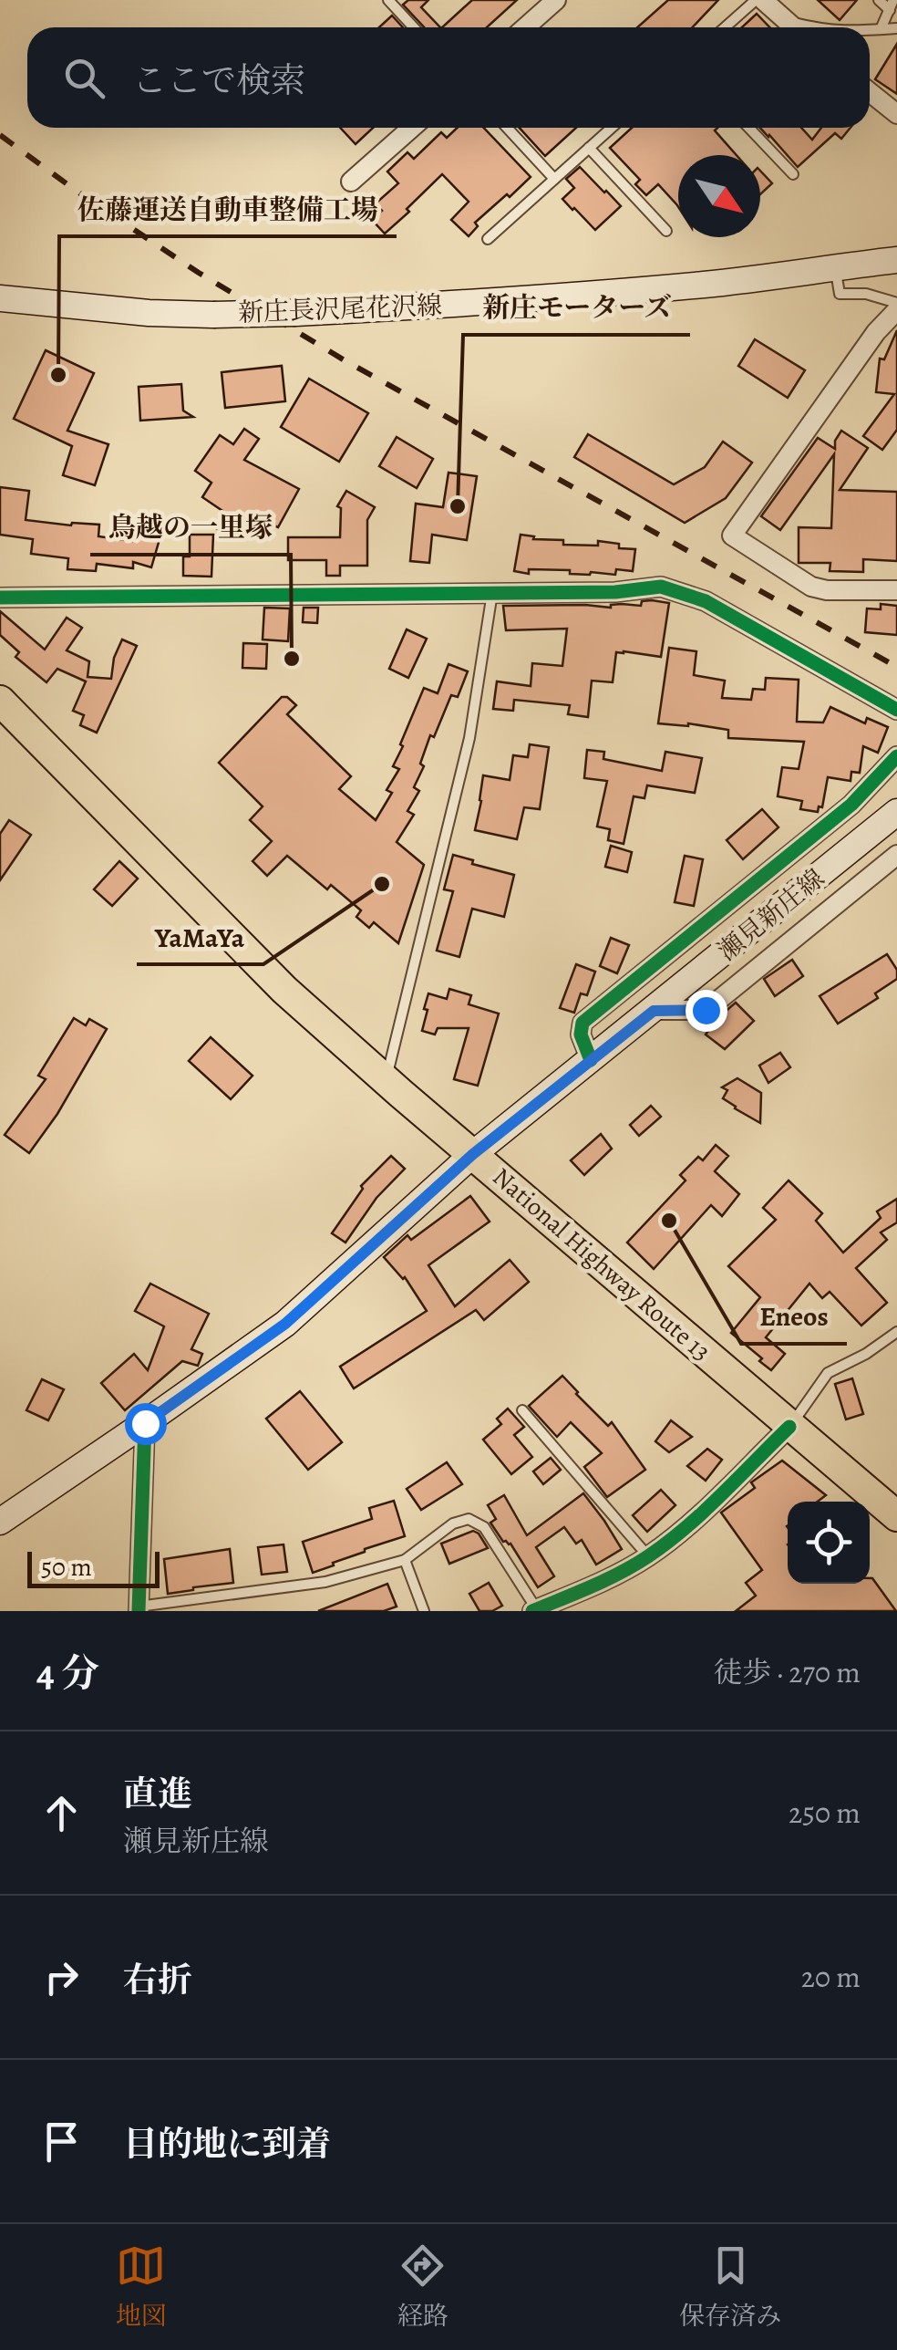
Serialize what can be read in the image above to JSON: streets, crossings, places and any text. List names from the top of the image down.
{
  "streets": {
    "highway": ["National Highway Route 13"],
    "main road": ["新庄長沢尾花沢線", "瀬見新庄線"]
  },
  "crossings": [
    ["瀬見新庄線", "National Highway Route 13"]
  ],
  "places": [
    "佐藤運送自動車整備工場",
    "新庄モーターズ",
    "鳥越の一里塚",
    "YaMaYa",
    "Eneos"
  ],
  "scale_bar": "50 m",
  "north": "bottom right",
  "page": {
    "search": "ここで検索",
    "scale": "50 m",
    "heading": ["4 分", "徒歩 · 270 m"],
    "list": [
      ["直進", "瀬見新庄線", "250 m"],
      ["右折", "20 m"],
      "目的地に到着"
    ],
    "nav": ["地図", "経路", "保存済み"]
  }
}
